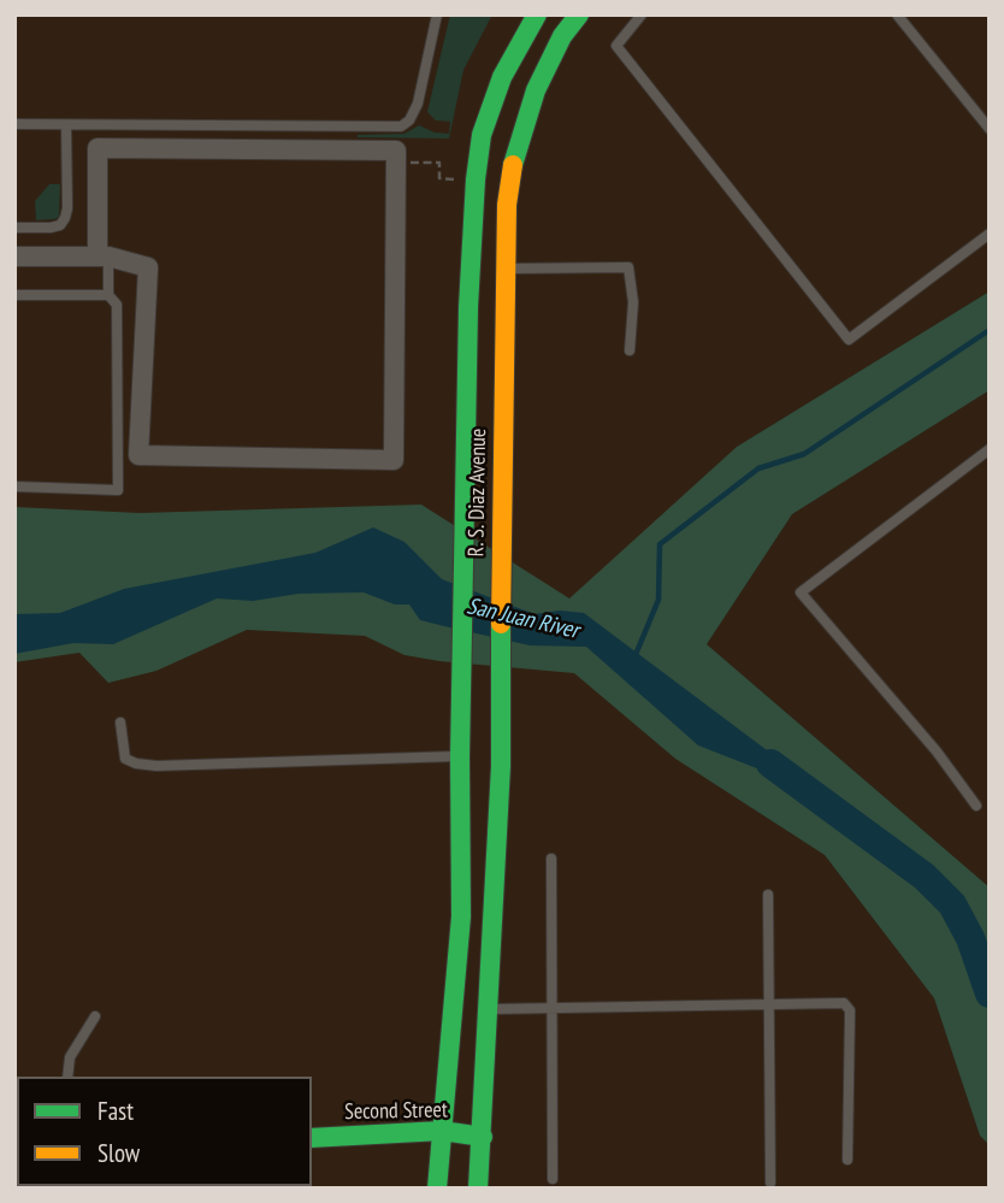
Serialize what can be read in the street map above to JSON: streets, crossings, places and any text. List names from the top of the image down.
{
  "streets": {
    "street": ["R. S. Diaz Avenue", "Second Street"]
  },
  "crossings": [
    ["R. S. Diaz Avenue", "Second Street"]
  ],
  "water": ["San Juan River"],
  "legend": ["Fast", "Slow"]
}
